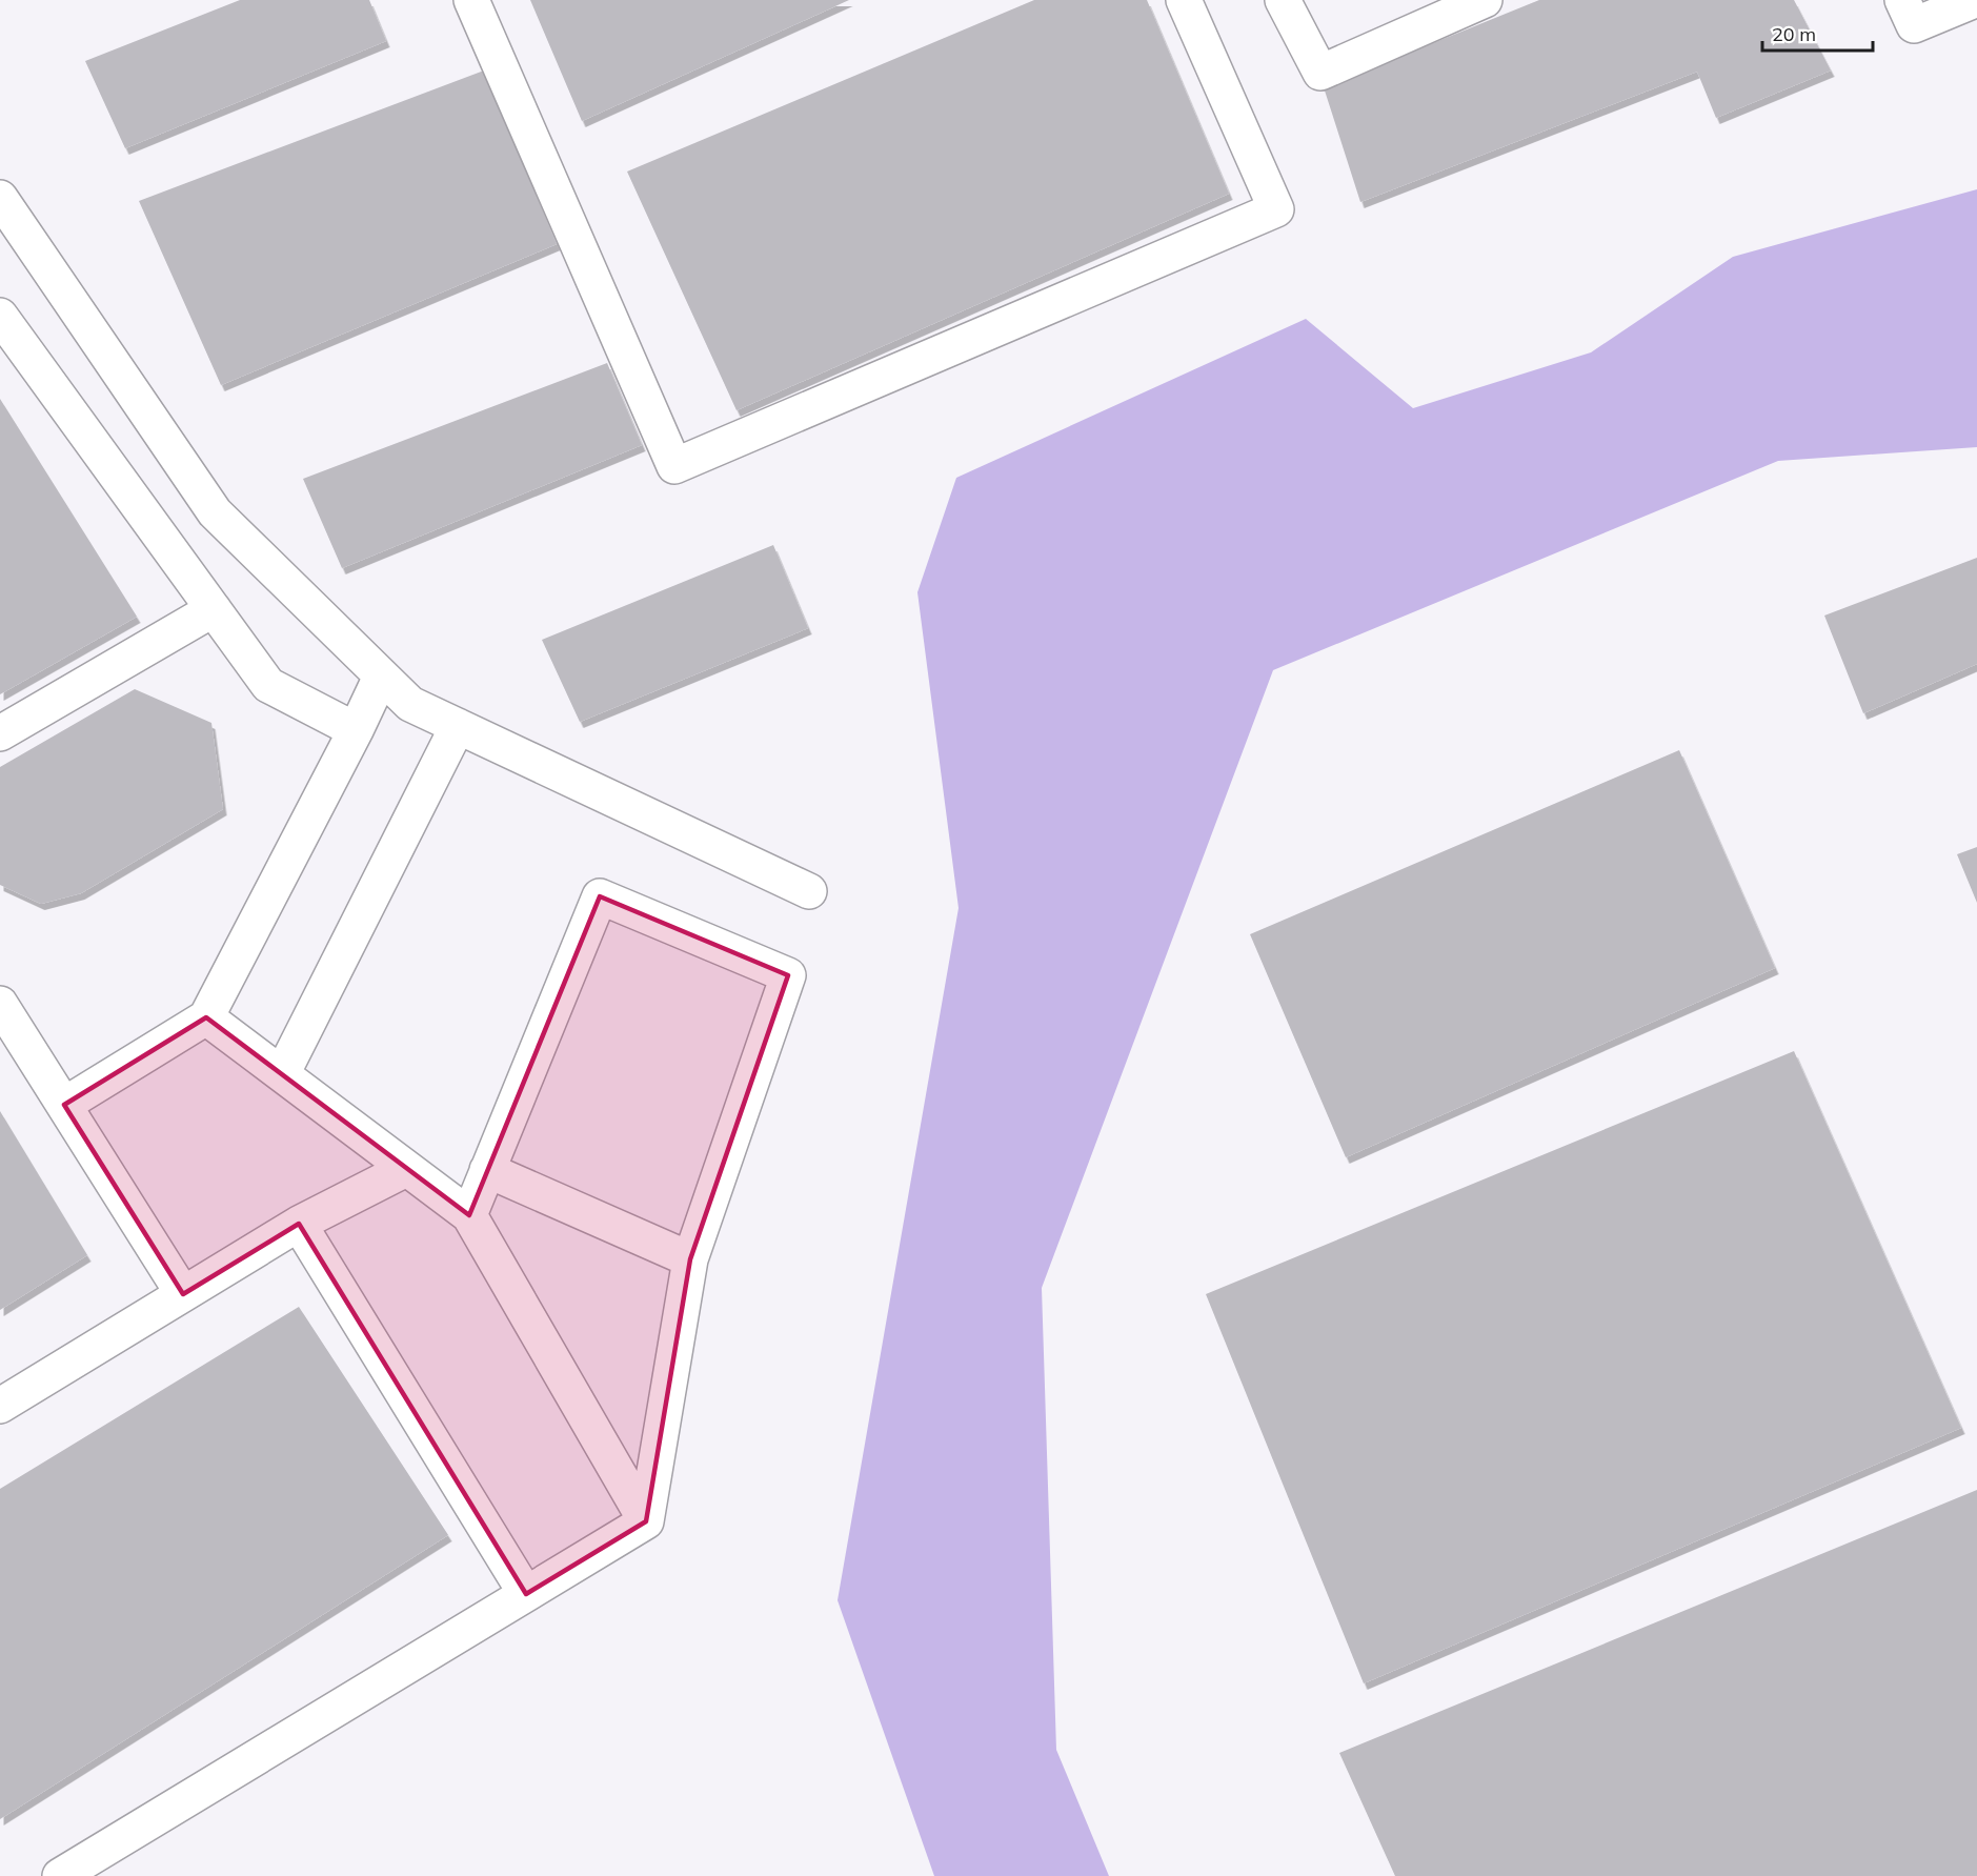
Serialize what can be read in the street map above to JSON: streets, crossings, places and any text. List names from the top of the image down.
{
  "scale_bar": "20 m"
}
